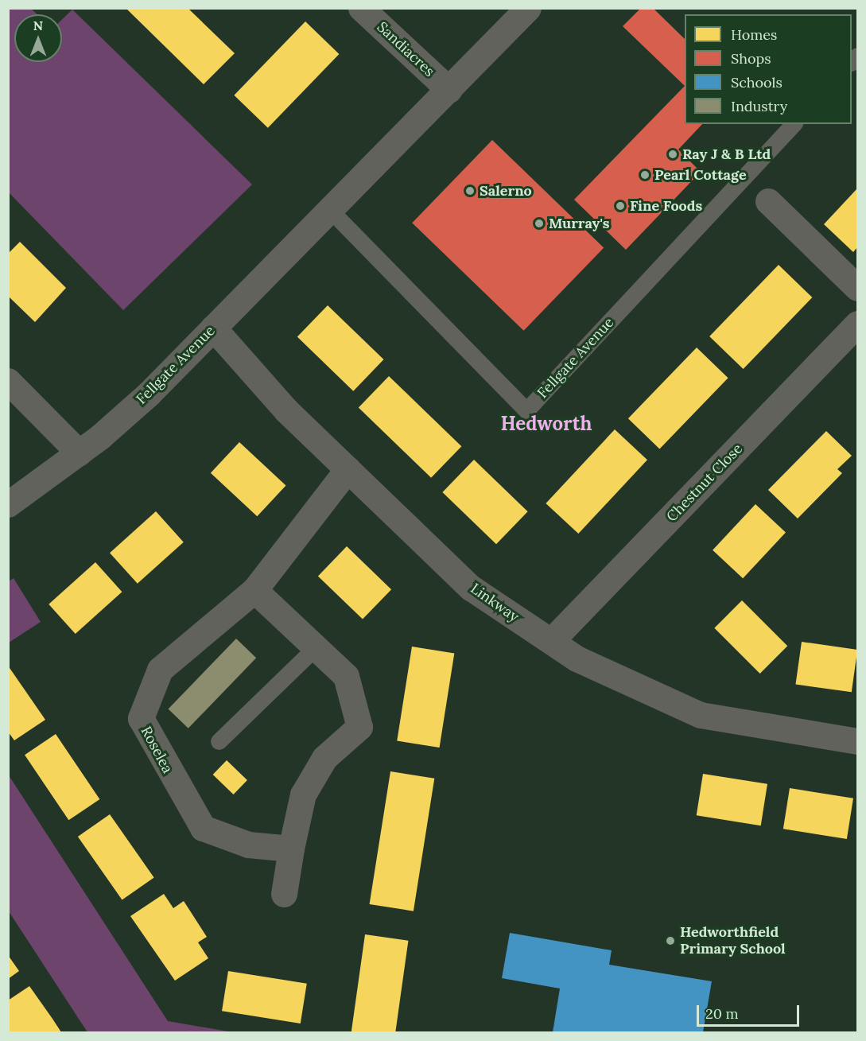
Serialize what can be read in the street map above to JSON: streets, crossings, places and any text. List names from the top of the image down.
{
  "streets": {
    "street": [
      "Sandiacres",
      "Fellgate Avenue",
      "Chestnut Close",
      "Linkway",
      "Roselea"
    ]
  },
  "crossings": [
    ["Sandiacres", "Fellgate Avenue"],
    ["Fellgate Avenue", "Linkway"],
    ["Chestnut Close", "Linkway"],
    ["Linkway", "Roselea"]
  ],
  "districts": ["Hedworth"],
  "places": [
    "Ray J & B Ltd",
    "Pearl Cottage",
    "Salerno",
    "Fine Foods",
    "Murray's",
    "Hedworthfield Primary School"
  ],
  "legend": [
    "Homes",
    "Shops",
    "Schools",
    "Industry"
  ],
  "scale_bar": "20 m",
  "north": "top"
}
